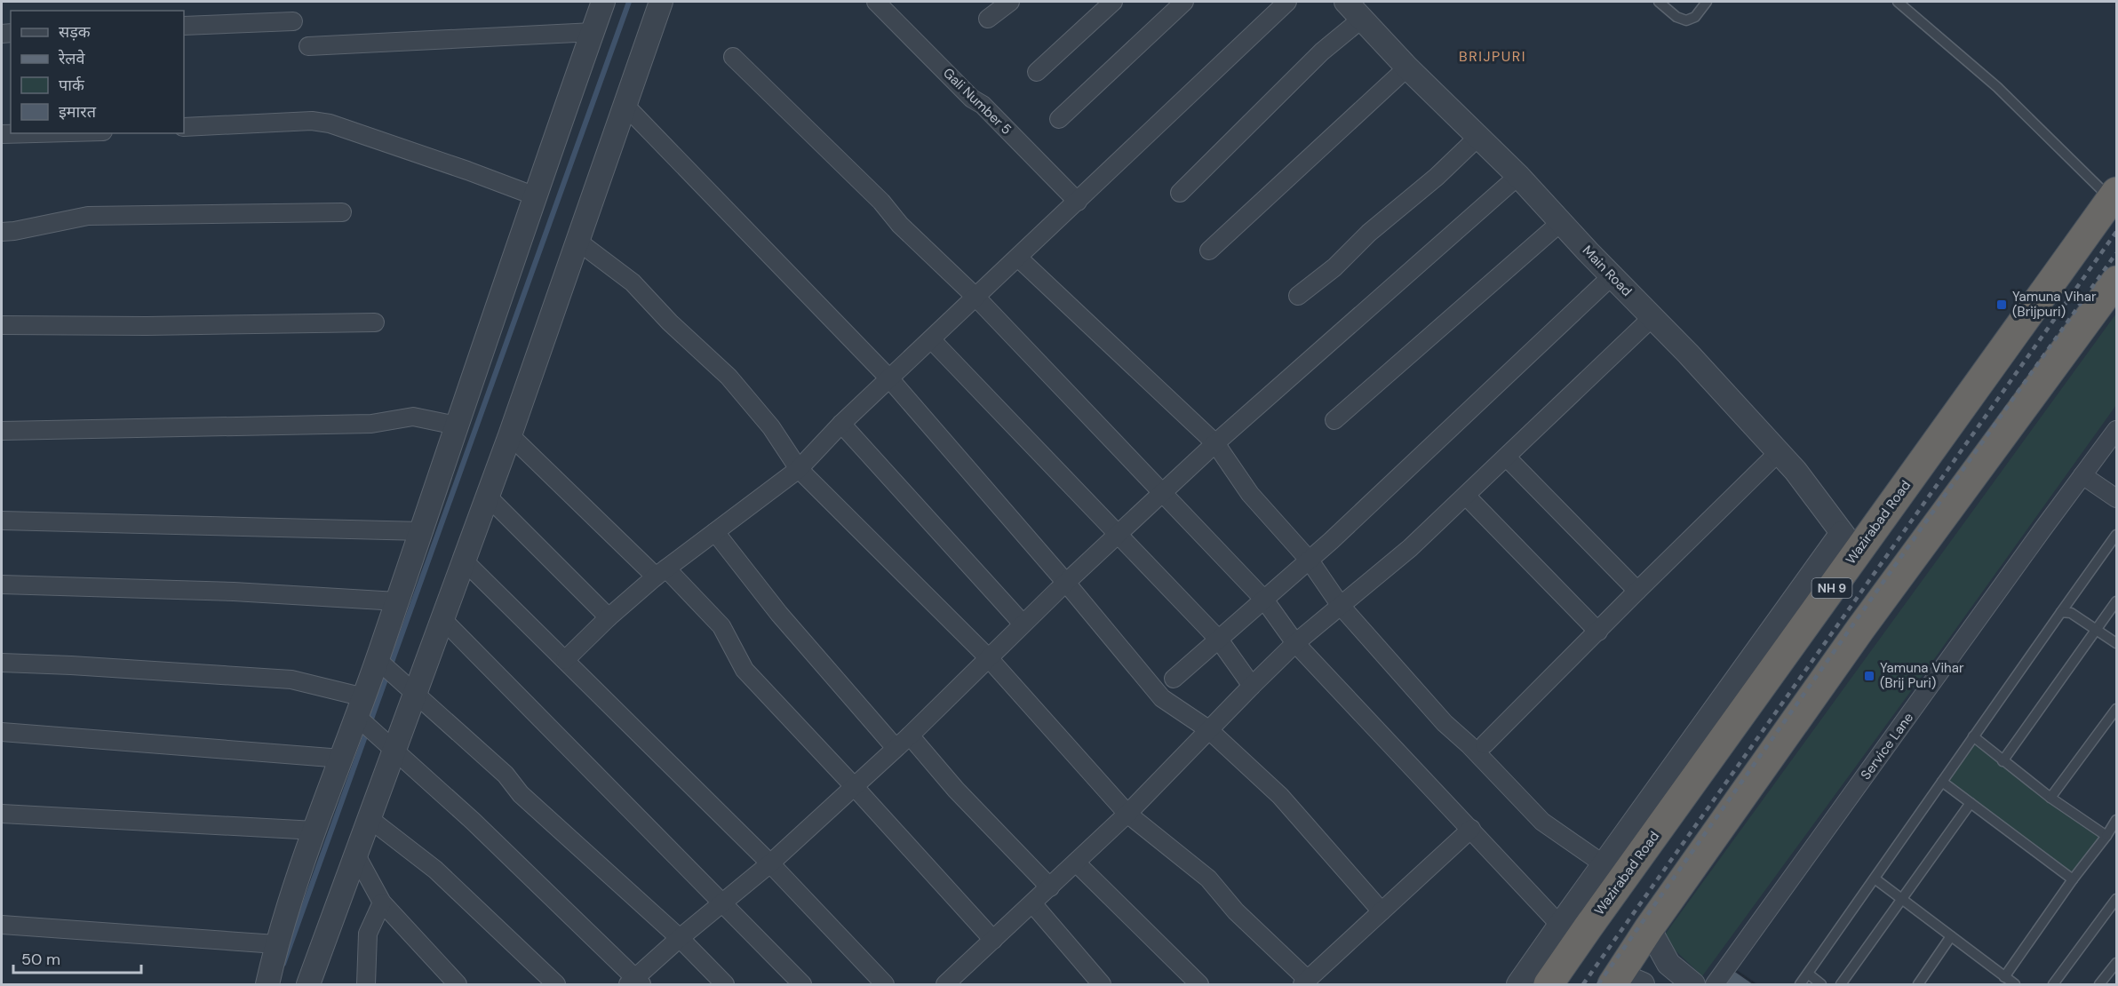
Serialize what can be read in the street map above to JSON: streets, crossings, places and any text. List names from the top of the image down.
{
  "streets": {
    "highway": ["Wazirabad Road", "NH 9"],
    "street": ["Gali Number 5", "Main Road", "Service Lane"]
  },
  "crossings": [
    ["Main Road", "Wazirabad Road"]
  ],
  "districts": ["BRIJPURI"],
  "places": {
    "transit": ["Yamuna Vihar (Brijpuri)", "Yamuna Vihar (Brij Puri)"]
  },
  "legend": [
    "सड़क",
    "रेलवे",
    "पार्क",
    "इमारत"
  ],
  "scale_bar": "50 m"
}
